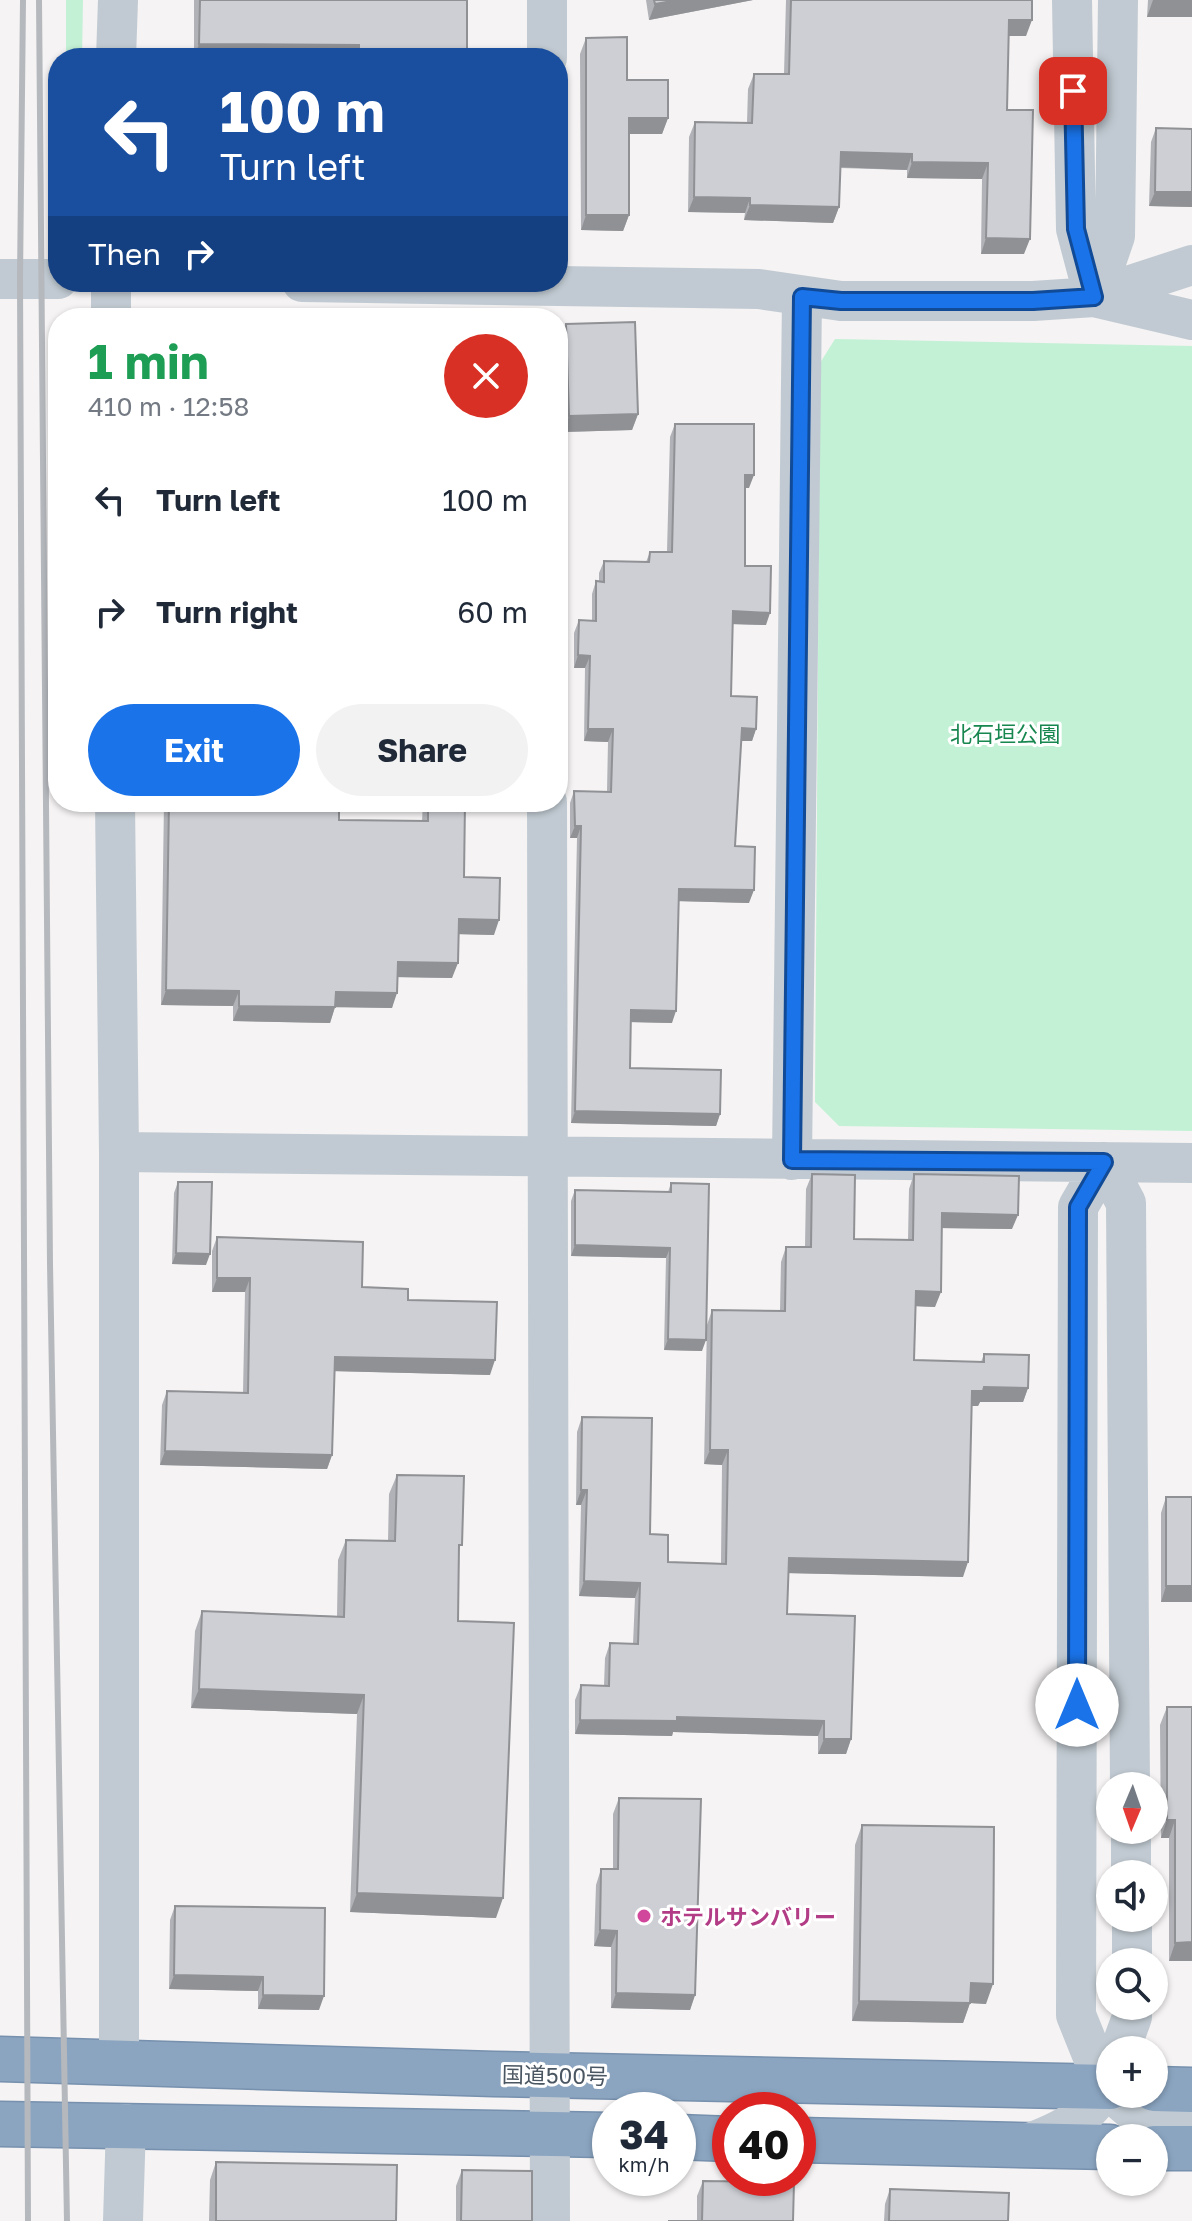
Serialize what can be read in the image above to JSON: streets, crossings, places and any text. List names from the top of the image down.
{
  "streets": {
    "highway": ["国道500号"]
  },
  "parks": ["北石垣公園"],
  "places": ["ホテルサンバリー"],
  "north": "bottom",
  "page": {
    "turn": ["100 m", "Turn left"],
    "then": "Then",
    "heading": ["1 min", "410 m · 12:58"],
    "list": [
      {
        "name": "Turn left",
        "value": "100 m"
      },
      {
        "name": "Turn right",
        "value": "60 m"
      }
    ],
    "buttons": ["Exit", "Share"],
    "map_buttons": ["+", "−"],
    "speed": "34 km/h",
    "limit": "40"
  }
}
